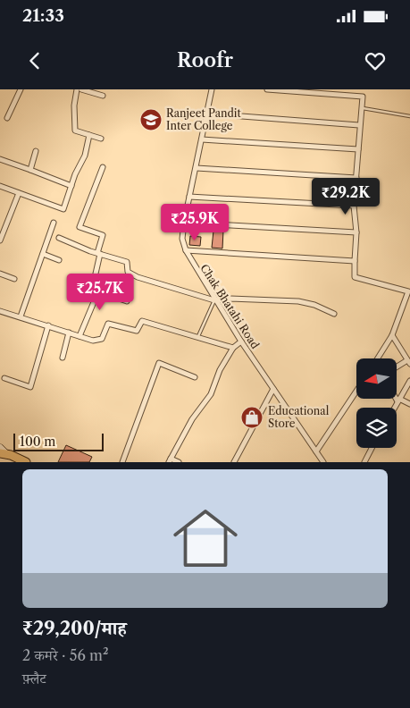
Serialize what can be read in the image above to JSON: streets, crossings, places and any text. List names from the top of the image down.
{
  "streets": {
    "street": ["Chak Bhatahi Road"]
  },
  "places": {
    "school or university": ["Ranjeet Pandit Inter College"],
    "shop": ["Educational Store"]
  },
  "scale_bar": "100 m",
  "north": "left",
  "page": {
    "status": "21:33",
    "header": "Roofr",
    "price": ["₹29.2K", "₹25.9K", "₹25.7K"],
    "scale": "100 m",
    "list": [
      {
        "name": "₹29,200/माह",
        "note": "2 कमरे · 56 m² · फ़्लैट"
      }
    ]
  }
}
